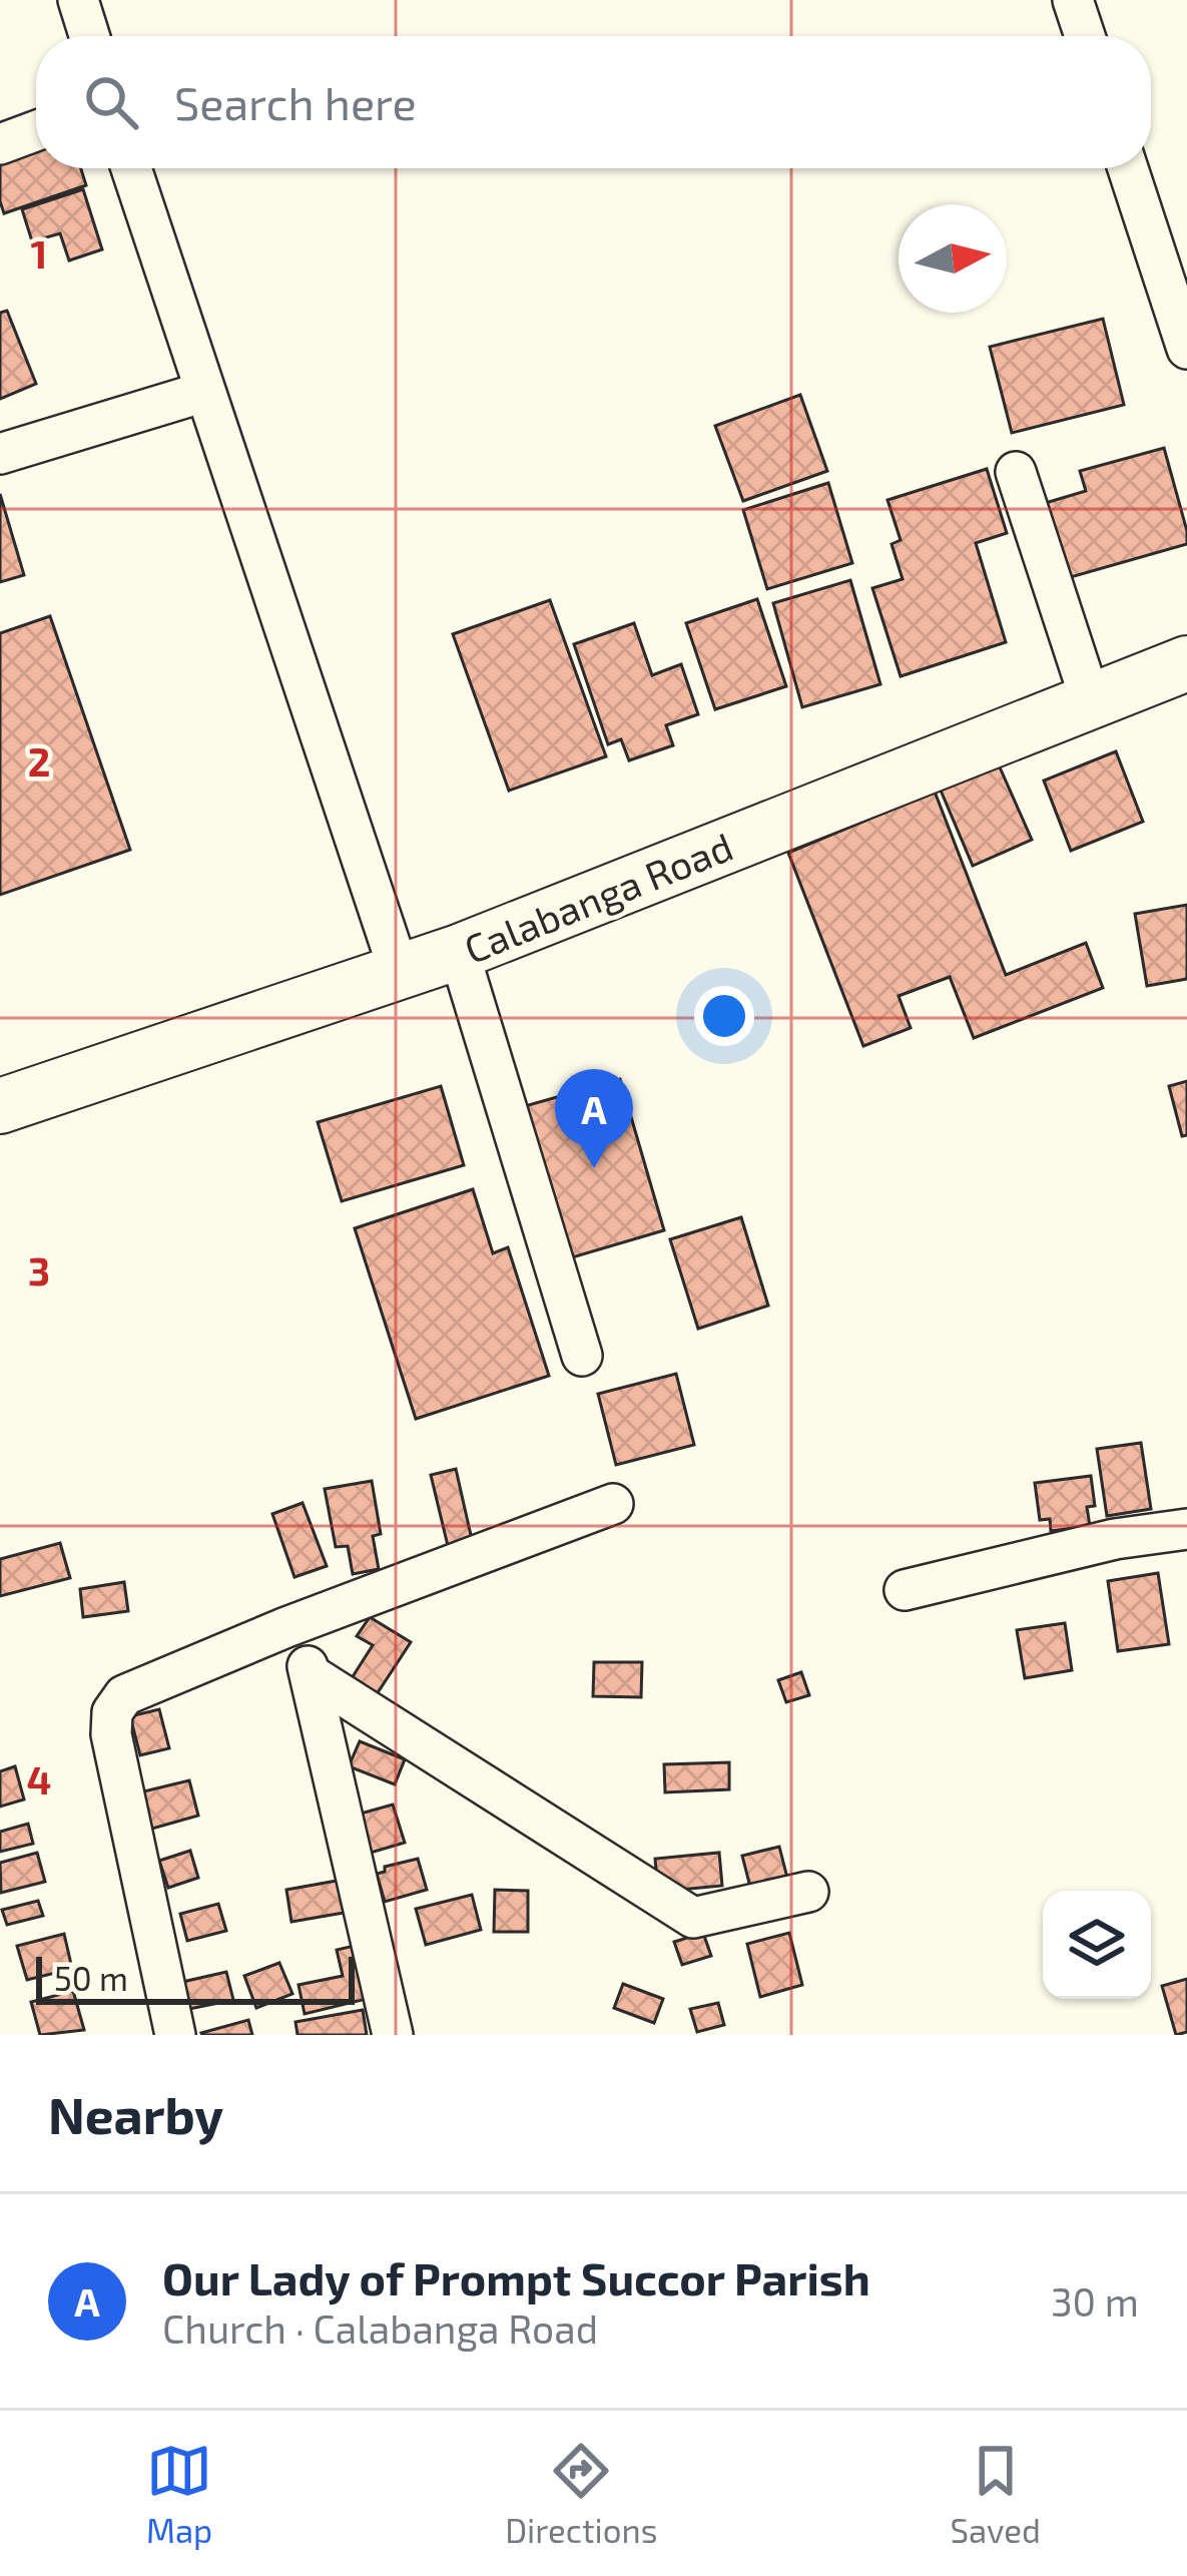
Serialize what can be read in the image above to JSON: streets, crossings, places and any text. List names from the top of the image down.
{
  "streets": {
    "main road": ["Calabanga Road"]
  },
  "scale_bar": "50 m",
  "north": "right",
  "page": {
    "search": "Search here",
    "pins": "A",
    "scale": "50 m",
    "heading": "Nearby",
    "list": [
      {
        "mark": "A",
        "name": "Our Lady of Prompt Succor Parish",
        "note": "Church · Calabanga Road",
        "value": "30 m"
      }
    ],
    "nav": ["Map", "Directions", "Saved"]
  },
  "grid": {
    "rows": [
      "1",
      "2",
      "3",
      "4"
    ]
  }
}
